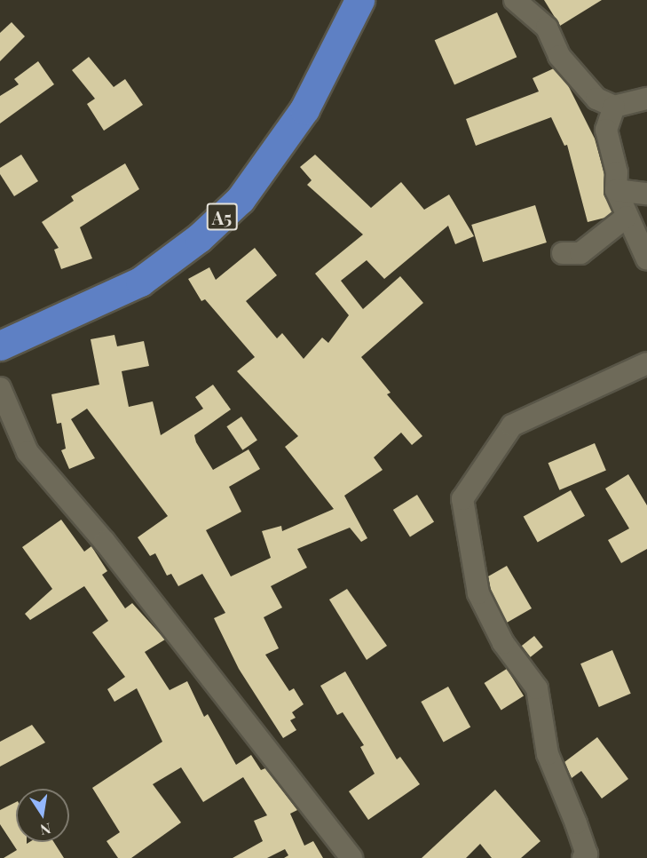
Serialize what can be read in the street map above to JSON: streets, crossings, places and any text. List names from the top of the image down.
{
  "streets": {
    "highway": ["A5"]
  },
  "north": "bottom"
}
